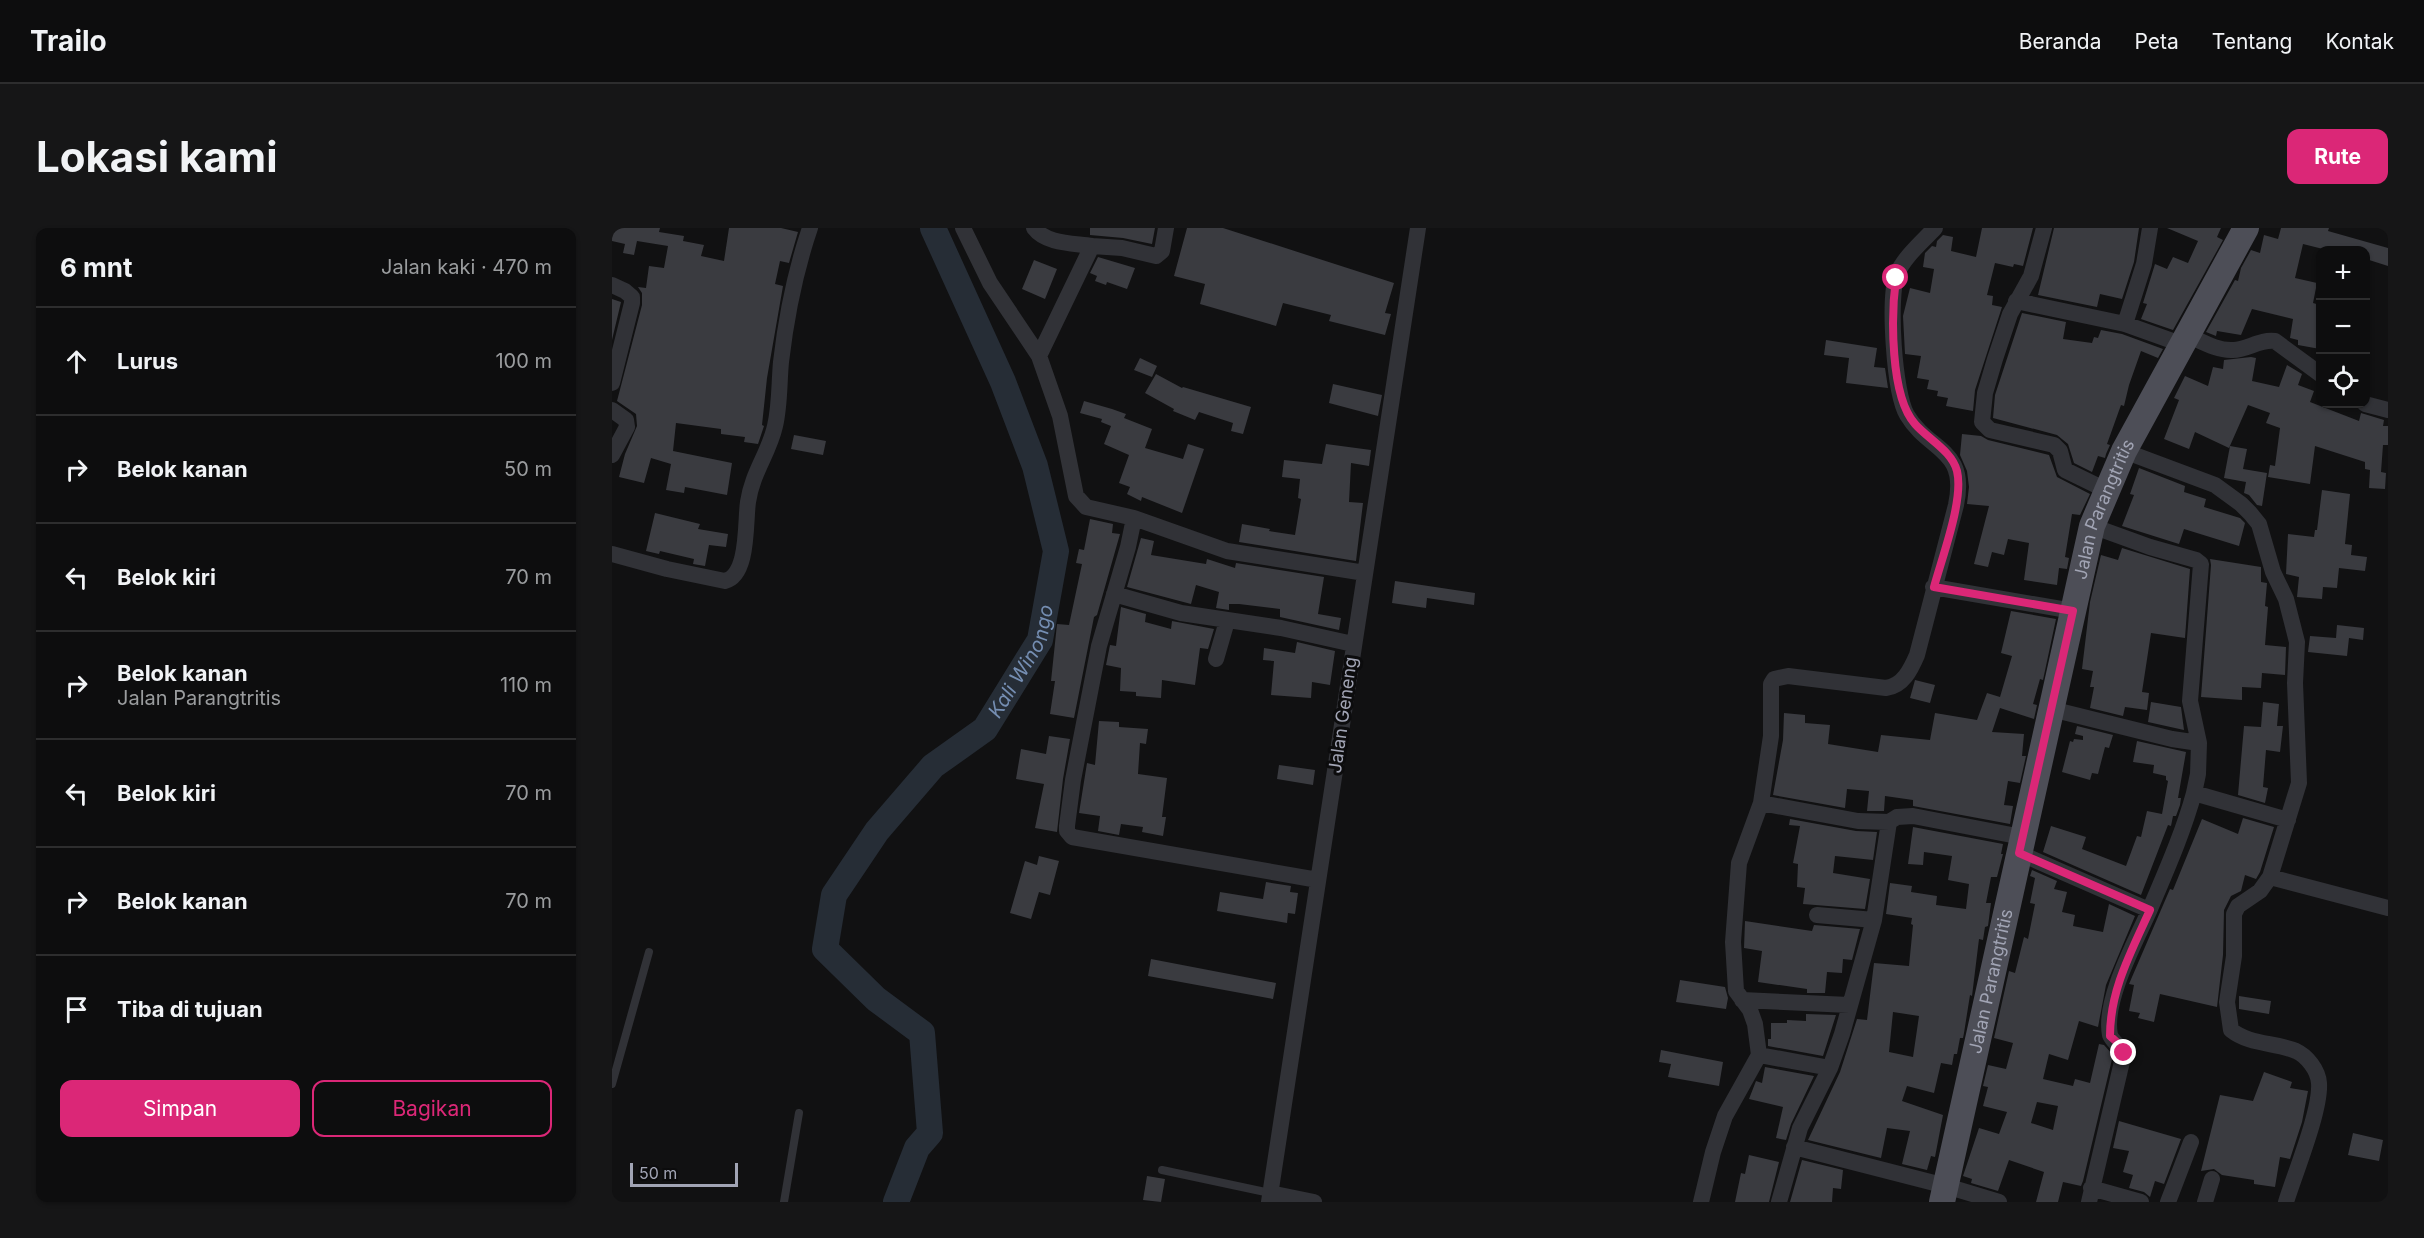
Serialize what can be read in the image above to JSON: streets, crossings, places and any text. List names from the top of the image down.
{
  "streets": {
    "main road": ["Jalan Parangtritis"],
    "street": ["Jalan Geneng"]
  },
  "water": ["Kali Winongo"],
  "scale_bar": "50 m",
  "page": {
    "header": "Trailo",
    "nav": [
      "Beranda",
      "Peta",
      "Tentang",
      "Kontak"
    ],
    "buttons": [
      "Rute",
      ["Simpan", "Bagikan"]
    ],
    "title": "Lokasi kami",
    "heading": ["6 mnt", "Jalan kaki · 470 m"],
    "map_buttons": ["+", "−"],
    "list": [
      ["Lurus", "100 m"],
      ["Belok kanan", "50 m"],
      ["Belok kiri", "70 m"],
      ["Belok kanan", "Jalan Parangtritis", "110 m"],
      ["Belok kiri", "70 m"],
      ["Belok kanan", "70 m"],
      "Tiba di tujuan"
    ],
    "scale": "50 m"
  }
}
